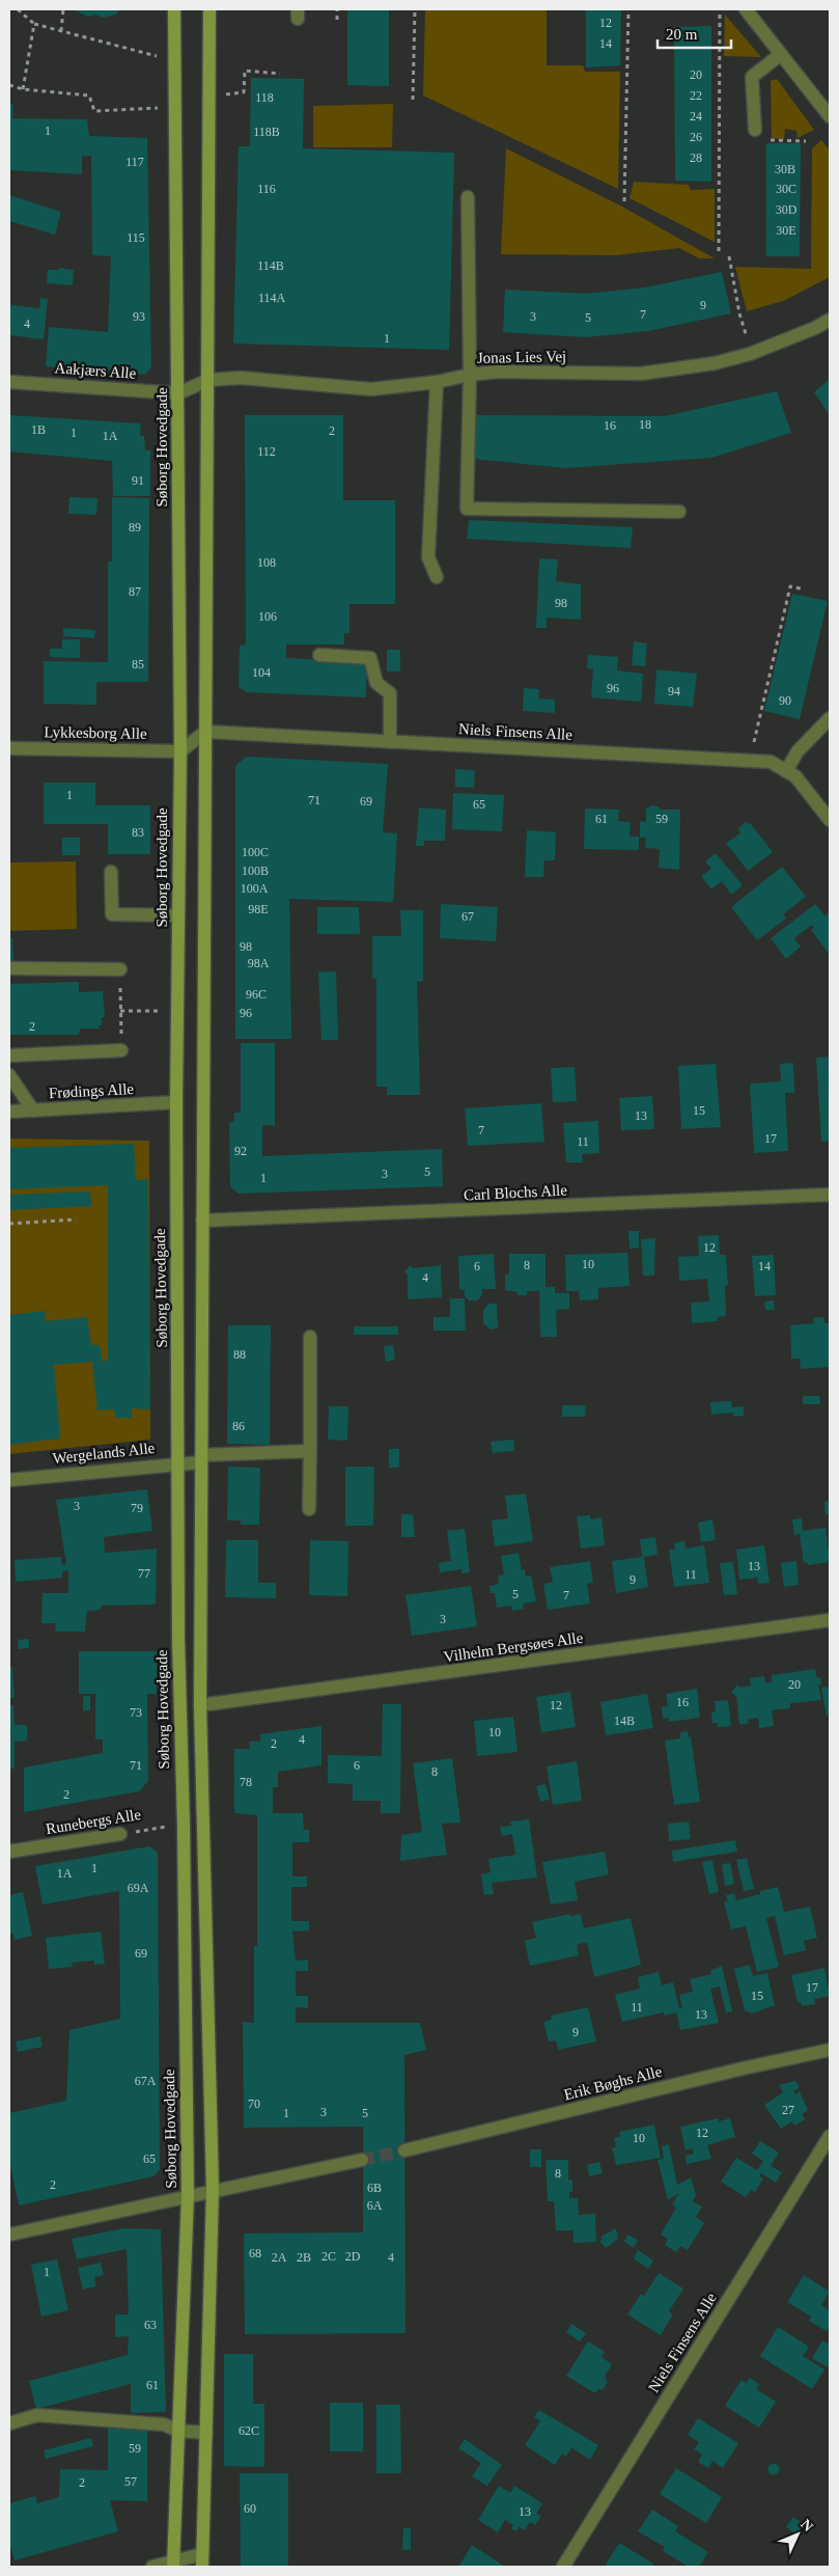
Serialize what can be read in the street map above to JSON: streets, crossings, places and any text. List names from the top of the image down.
{
  "streets": {
    "street": [
      "Jonas Lies Vej",
      "Aakjærs Alle",
      "Søborg Hovedgade",
      "Niels Finsens Alle",
      "Lykkesborg Alle",
      "Frødings Alle",
      "Carl Blochs Alle",
      "Wergelands Alle",
      "Vilhelm Bergsøes Alle",
      "Runebergs Alle",
      "Erik Bøghs Alle"
    ]
  },
  "crossings": [
    ["Jonas Lies Vej", "Aakjærs Alle"],
    ["Jonas Lies Vej", "Søborg Hovedgade"],
    ["Aakjærs Alle", "Søborg Hovedgade"],
    ["Søborg Hovedgade", "Lykkesborg Alle"],
    ["Søborg Hovedgade", "Frødings Alle"],
    ["Søborg Hovedgade", "Wergelands Alle"],
    ["Søborg Hovedgade", "Runebergs Alle"]
  ],
  "house_numbers": [
    "12",
    "14",
    "20",
    "22",
    "118",
    "24",
    "1",
    "118B",
    "26",
    "28",
    "117",
    "30B",
    "116",
    "30C",
    "30D",
    "30E",
    "115",
    "114B",
    "114A",
    "9",
    "7",
    "93",
    "3",
    "5",
    "4",
    "1",
    "18",
    "16",
    "1B",
    "2",
    "1",
    "1A",
    "112",
    "91",
    "89",
    "108",
    "87",
    "98",
    "106",
    "85",
    "104",
    "96",
    "94",
    "90",
    "1",
    "71",
    "69",
    "65",
    "61",
    "59",
    "83",
    "100C",
    "100B",
    "100A",
    "98E",
    "67",
    "98",
    "98A",
    "96C",
    "96",
    "2",
    "15",
    "13",
    "7",
    "17",
    "11",
    "92",
    "5",
    "3",
    "1",
    "12",
    "10",
    "8",
    "6",
    "14",
    "4",
    "88",
    "86",
    "3",
    "79",
    "13",
    "77",
    "11",
    "9",
    "5",
    "7",
    "3",
    "20",
    "16",
    "12",
    "73",
    "14B",
    "10",
    "4",
    "2",
    "71",
    "6",
    "8",
    "78",
    "2",
    "1",
    "1A",
    "69A",
    "69",
    "17",
    "15",
    "11",
    "13",
    "9",
    "67A",
    "70",
    "27",
    "3",
    "1",
    "5",
    "12",
    "10",
    "65",
    "8",
    "2",
    "6B",
    "6A",
    "68",
    "2C",
    "2D",
    "2A",
    "2B",
    "4",
    "1",
    "63",
    "61",
    "62C",
    "59",
    "57",
    "2",
    "60",
    "13"
  ],
  "scale_bar": "20 m",
  "north": "top right"
}
